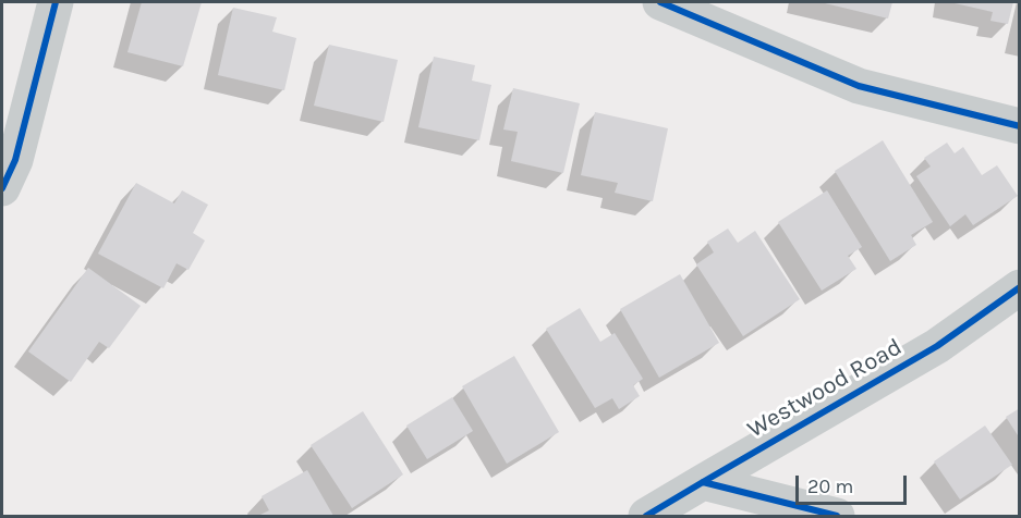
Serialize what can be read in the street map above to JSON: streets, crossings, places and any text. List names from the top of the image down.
{
  "streets": {
    "street": ["Westwood Road"]
  },
  "scale_bar": "20 m"
}
